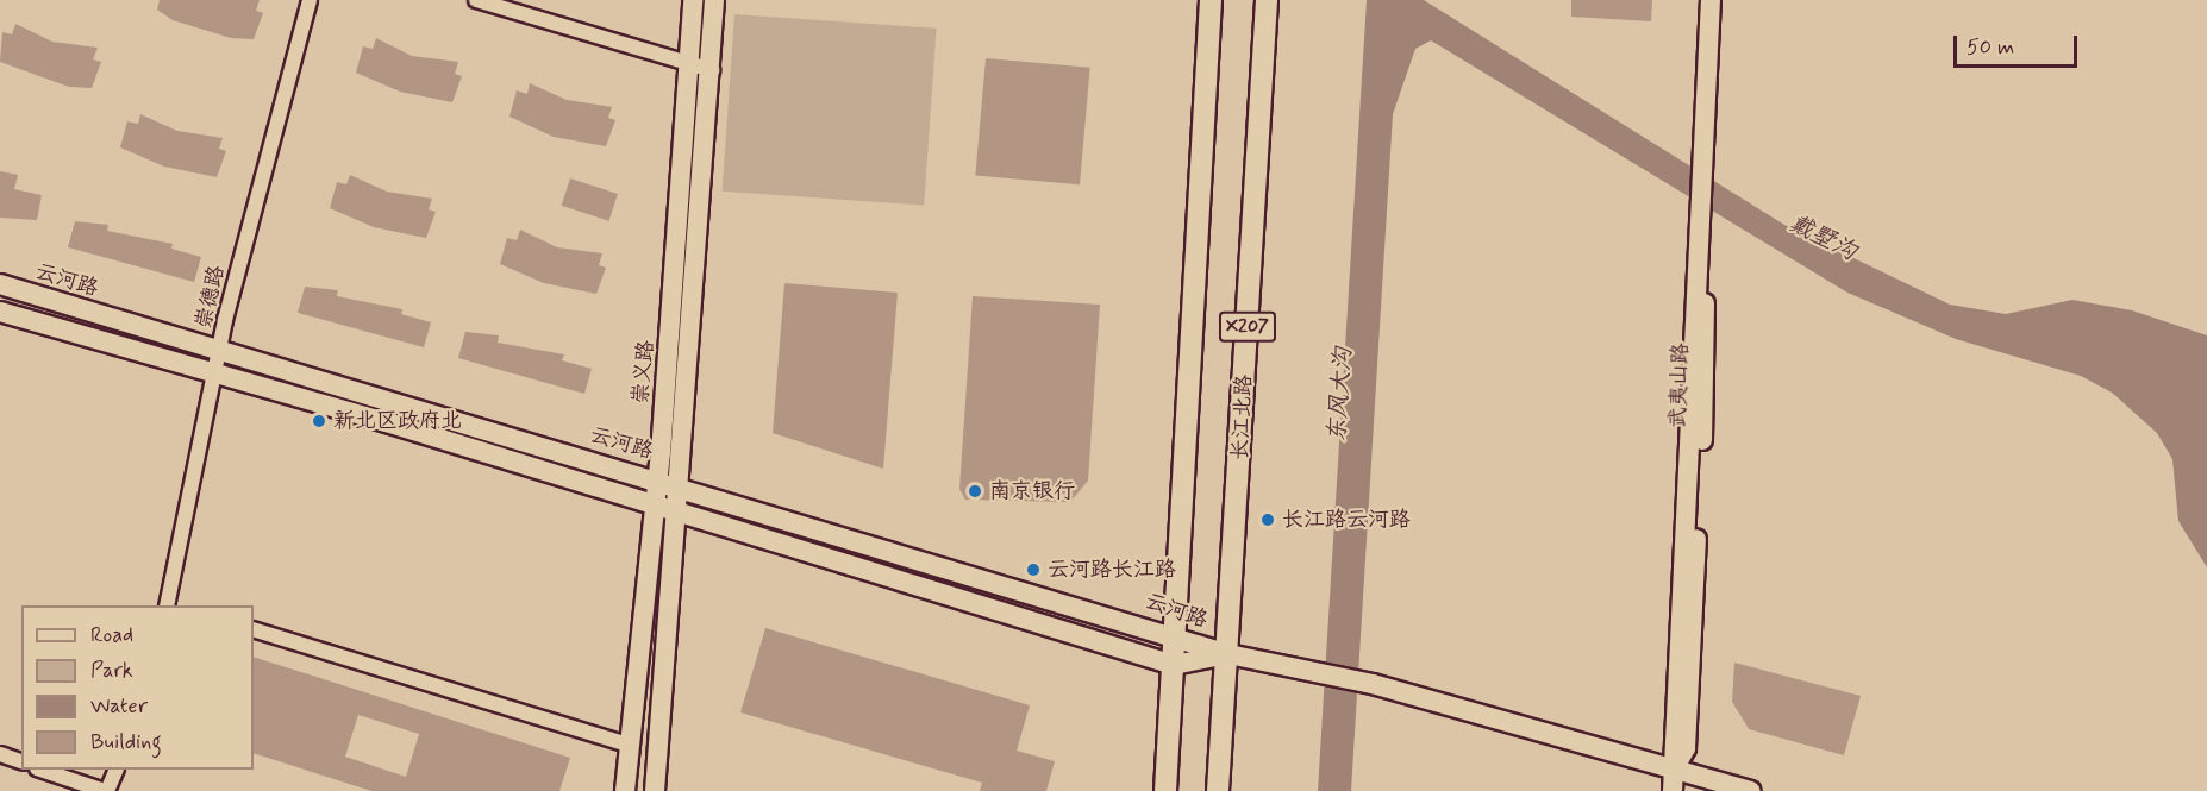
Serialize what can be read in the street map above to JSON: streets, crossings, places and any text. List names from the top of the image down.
{
  "streets": {
    "main road": ["X207", "长江北路"],
    "street": [
      "云河路",
      "崇德路",
      "崇义路",
      "武夷山路"
    ]
  },
  "crossings": [
    ["云河路", "崇德路"],
    ["云河路", "X207"],
    ["云河路", "崇义路"],
    ["云河路", "武夷山路"],
    ["云河路", "长江北路"]
  ],
  "water": ["戴墅沟", "东风大沟"],
  "places": [
    "新北区政府北",
    "南京银行",
    "长江路云河路",
    "云河路长江路"
  ],
  "legend": [
    "Road",
    "Park",
    "Water",
    "Building"
  ],
  "scale_bar": "50 m"
}
